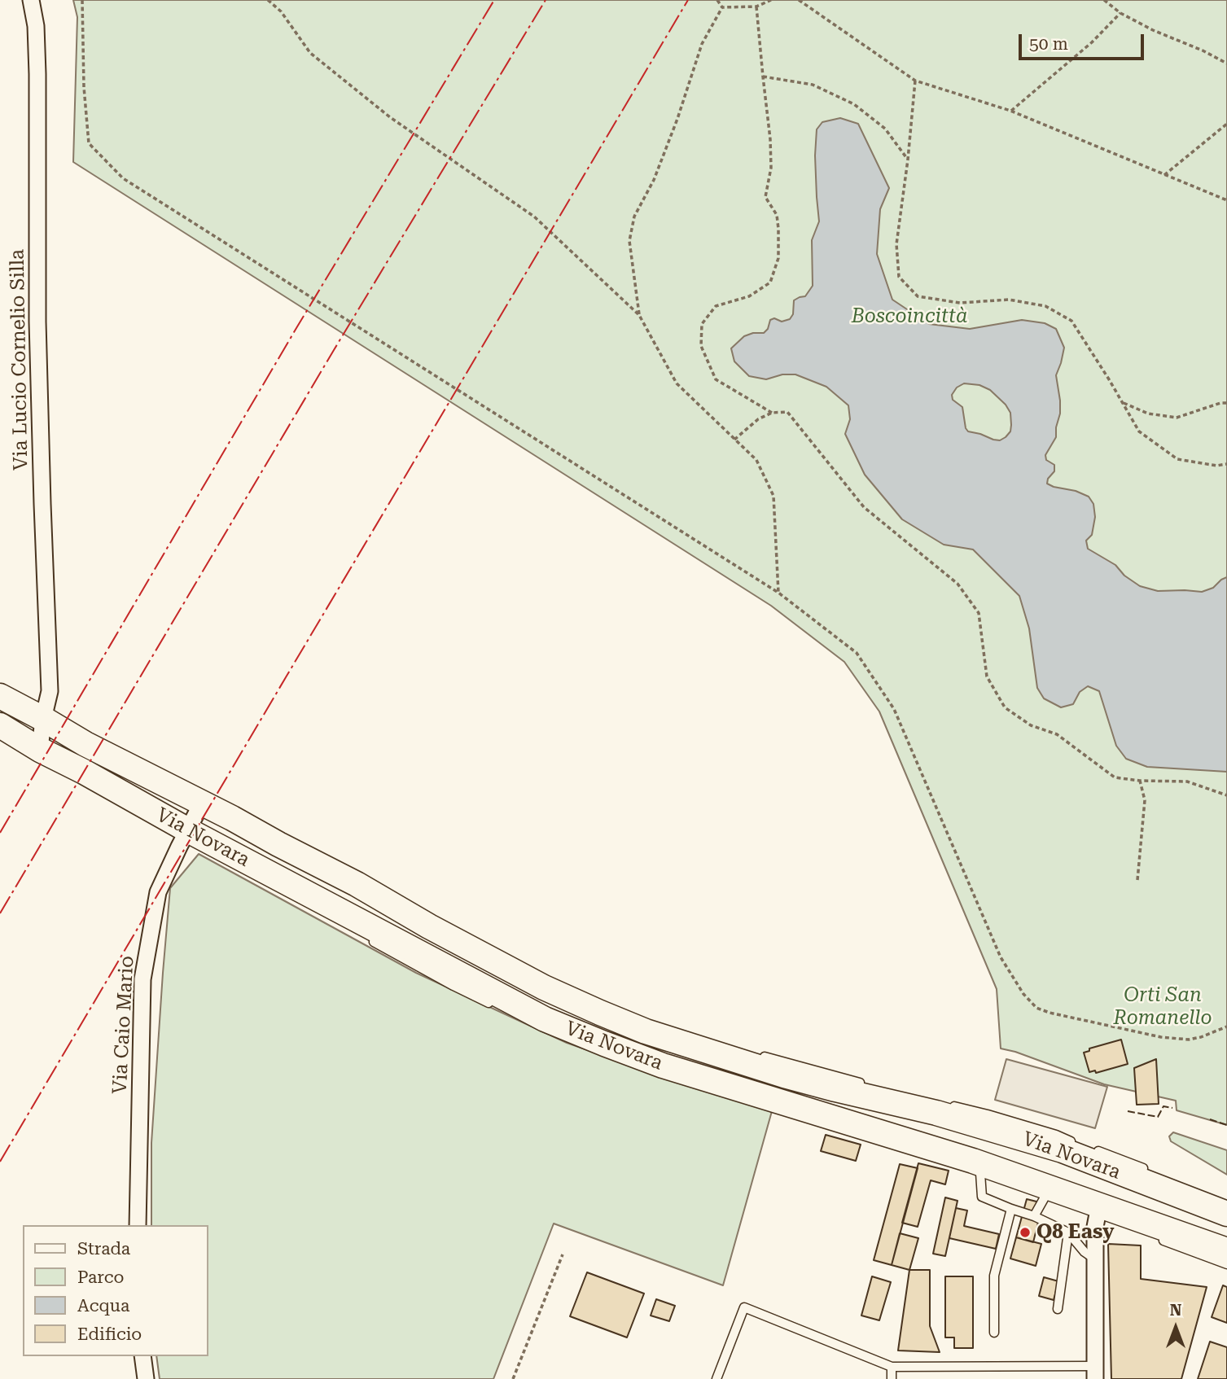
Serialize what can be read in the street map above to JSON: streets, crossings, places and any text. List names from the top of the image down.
{
  "streets": {
    "main road": ["Via Novara"],
    "street": ["Via Lucio Cornelio Silla", "Via Caio Mario"]
  },
  "crossings": [
    ["Via Lucio Cornelio Silla", "Via Novara"],
    ["Via Novara", "Via Caio Mario"]
  ],
  "parks": ["Boscoincittà", "Orti San Romanello"],
  "places": ["Q8 Easy"],
  "legend": [
    "Strada",
    "Parco",
    "Acqua",
    "Edificio"
  ],
  "scale_bar": "50 m",
  "north": "top"
}
